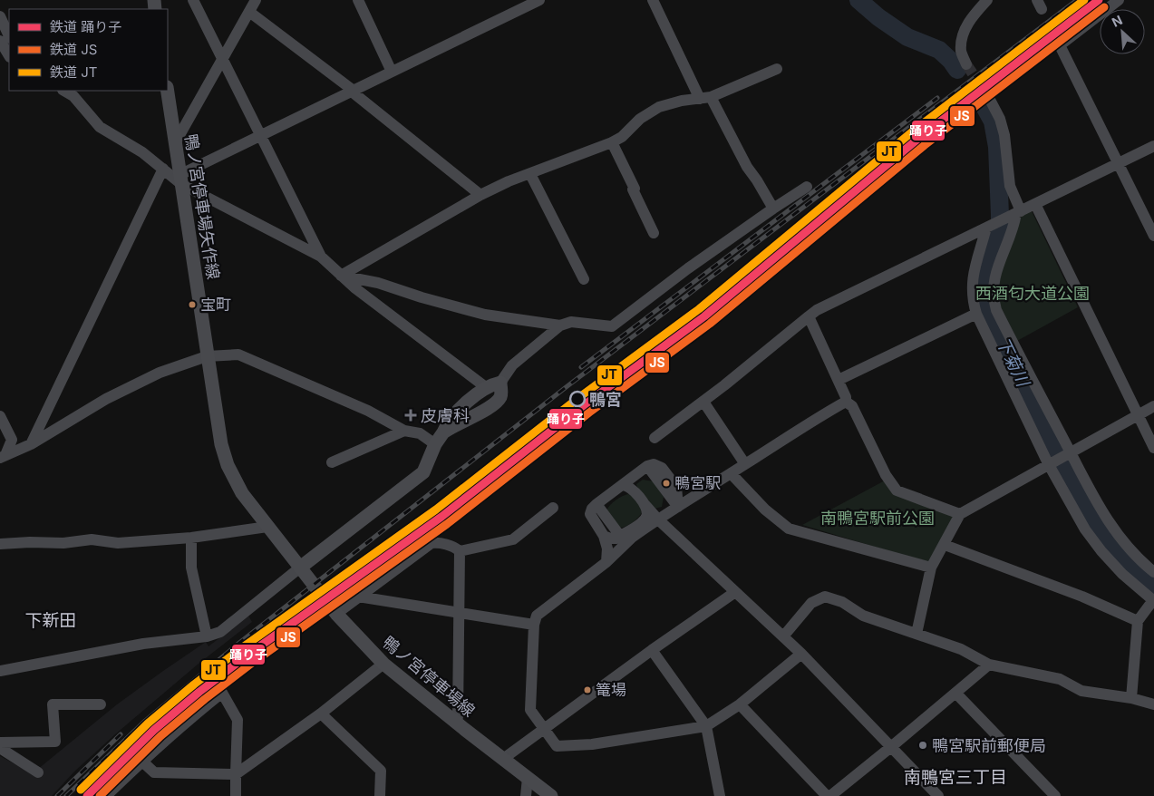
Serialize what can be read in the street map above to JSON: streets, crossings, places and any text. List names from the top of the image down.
{
  "streets": {
    "main road": ["鴨ノ宮停車場矢作線", "鴨ノ宮停車場線"]
  },
  "crossings": [
    ["鴨ノ宮停車場矢作線", "鴨ノ宮停車場線"]
  ],
  "districts": ["下新田", "南鴨宮三丁目"],
  "water": ["下菊川"],
  "parks": ["西酒匂大道公園", "南鴨宮駅前公園"],
  "places": {
    "other": [
      "宝町",
      "鴨宮",
      "鴨宮駅",
      "篭場",
      "鴨宮駅前郵便局"
    ],
    "health": ["皮膚科"]
  },
  "lines": ["rail line 踊り子", "rail line JT", "rail line JS"],
  "legend": ["鉄道 踊り子", "鉄道 JS", "鉄道 JT"],
  "north": "top left"
}
